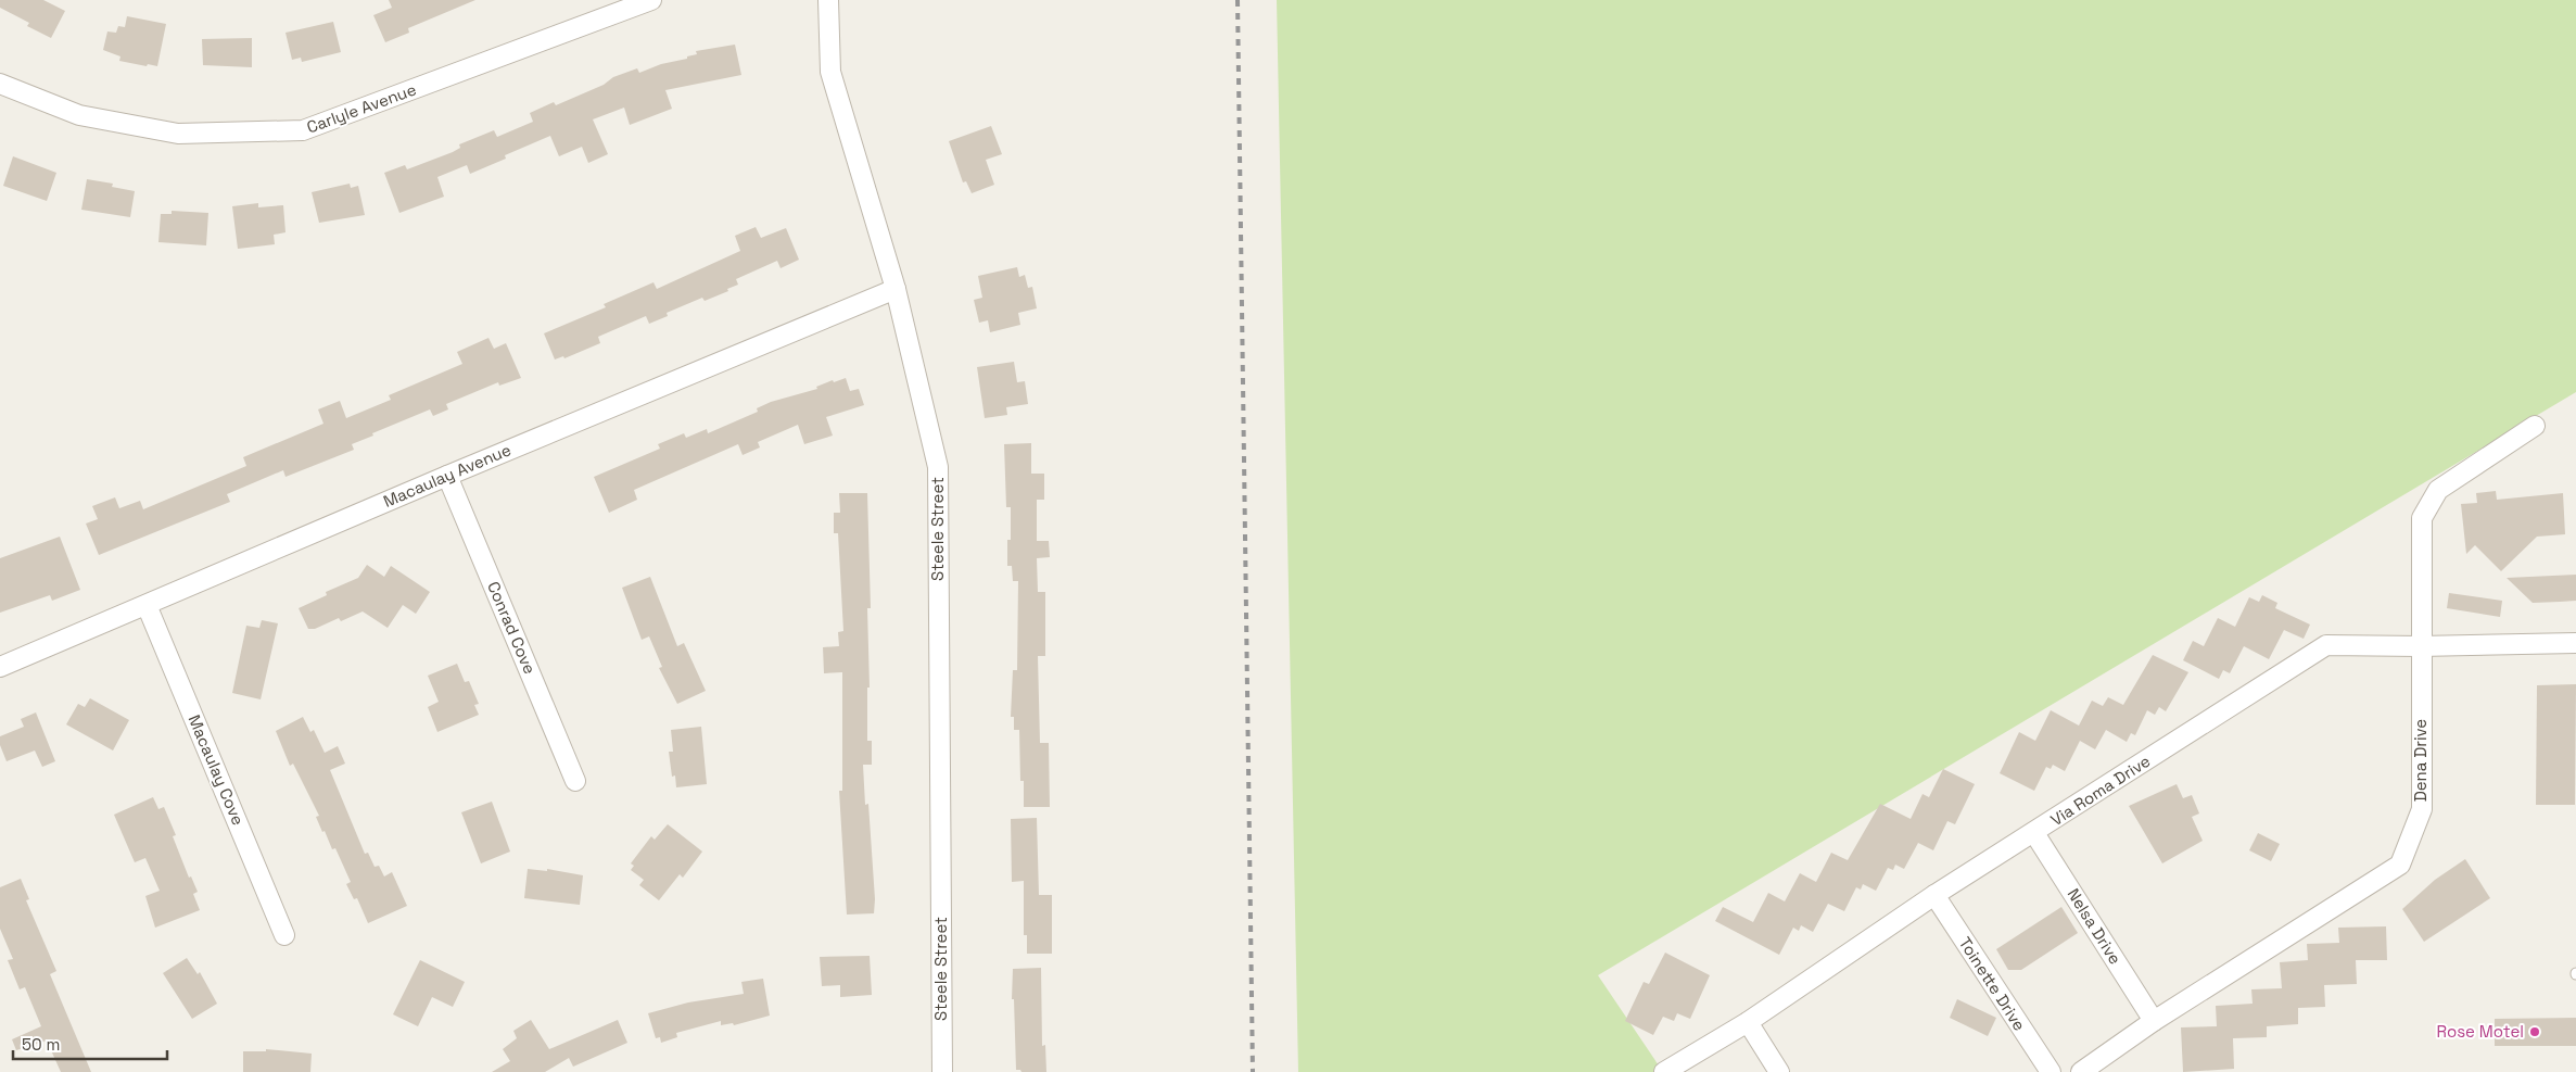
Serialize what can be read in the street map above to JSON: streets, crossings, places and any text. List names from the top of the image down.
{
  "streets": {
    "street": [
      "Carlyle Avenue",
      "Macaulay Avenue",
      "Steele Street",
      "Conrad Cove",
      "Dena Drive",
      "Macaulay Cove",
      "Via Roma Drive",
      "Nelsa Drive",
      "Toinette Drive"
    ]
  },
  "crossings": [
    ["Macaulay Avenue", "Steele Street"],
    ["Macaulay Avenue", "Conrad Cove"],
    ["Macaulay Avenue", "Macaulay Cove"],
    ["Dena Drive", "Via Roma Drive"],
    ["Dena Drive", "Nelsa Drive"],
    ["Via Roma Drive", "Nelsa Drive"],
    ["Via Roma Drive", "Toinette Drive"]
  ],
  "places": ["Rose Motel"],
  "scale_bar": "50 m"
}
